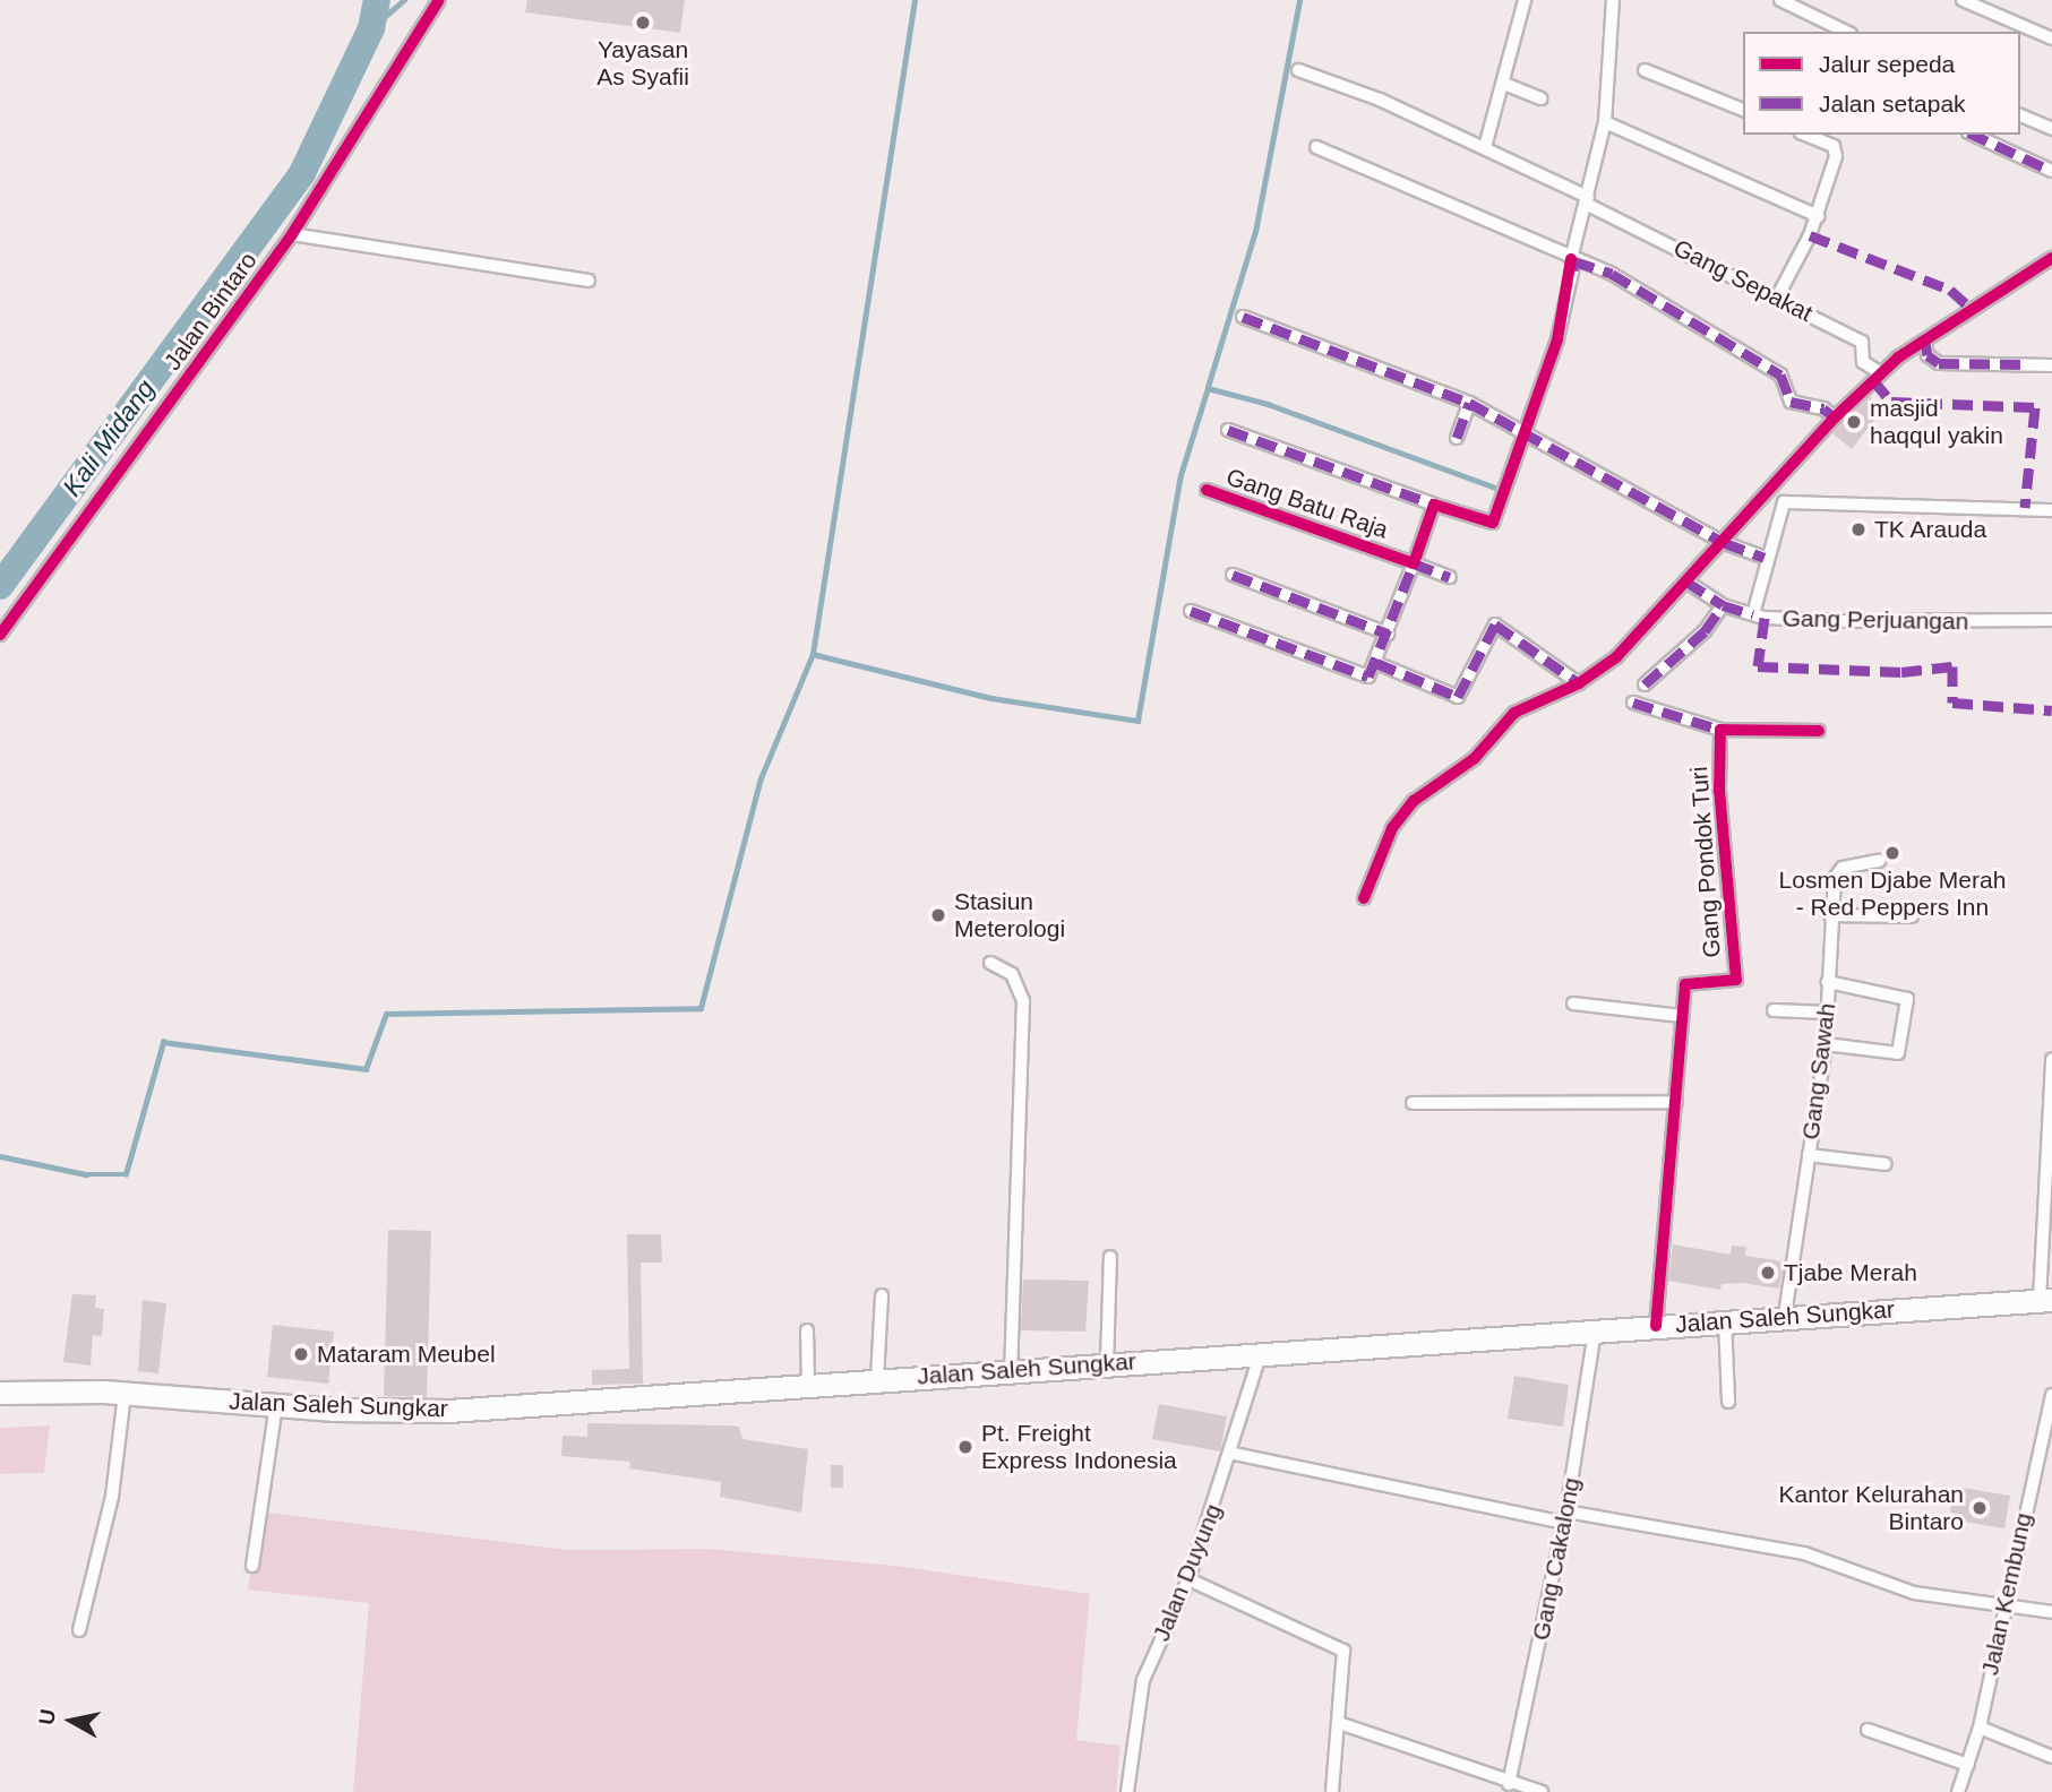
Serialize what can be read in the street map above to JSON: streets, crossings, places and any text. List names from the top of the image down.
{
  "streets": {
    "highway": ["Jalan Saleh Sungkar"],
    "street": [
      "Gang Sepakat",
      "Jalan Bintaro",
      "Gang Batu Raja",
      "Gang Perjuangan",
      "Gang Pondok Turi",
      "Gang Sawah",
      "Gang Cakalong",
      "Jalan Duyung",
      "Jalan Kembung"
    ]
  },
  "crossings": [
    ["Gang Pondok Turi", "Jalan Saleh Sungkar"],
    ["Gang Sawah", "Jalan Saleh Sungkar"],
    ["Jalan Saleh Sungkar", "Gang Cakalong"],
    ["Jalan Saleh Sungkar", "Jalan Duyung"]
  ],
  "water": ["Kali Midang"],
  "places": [
    "Yayasan As Syafii",
    "masjid haqqul yakin",
    "TK Arauda",
    "Losmen Djabe Merah - Red Peppers Inn",
    "Stasiun Meterologi",
    "Tjabe Merah",
    "Mataram Meubel",
    "Pt. Freight Express Indonesia",
    "Kantor Kelurahan Bintaro"
  ],
  "legend": ["Jalur sepeda", "Jalan setapak"],
  "north": "left"
}
